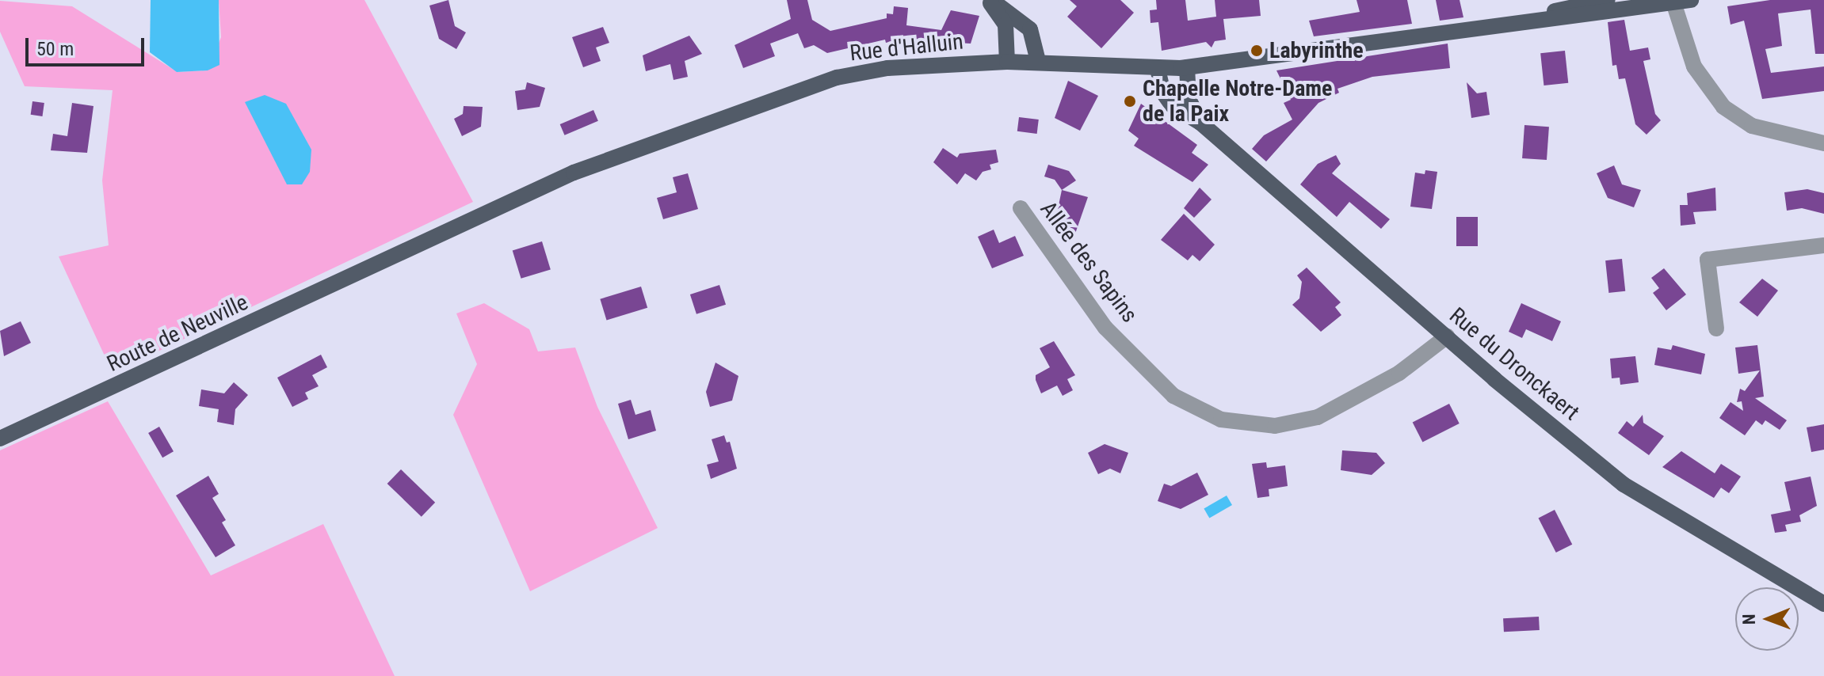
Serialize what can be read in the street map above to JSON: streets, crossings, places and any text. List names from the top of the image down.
{
  "streets": {
    "main road": ["Rue d'Halluin", "Route de Neuville", "Rue du Dronckaert"],
    "street": ["Allée des Sapins"]
  },
  "crossings": [
    ["Rue d'Halluin", "Route de Neuville"],
    ["Rue d'Halluin", "Rue du Dronckaert"],
    ["Allée des Sapins", "Rue du Dronckaert"]
  ],
  "places": ["Labyrinthe", "Chapelle Notre-Dame de la Paix"],
  "scale_bar": "50 m",
  "north": "left"
}
